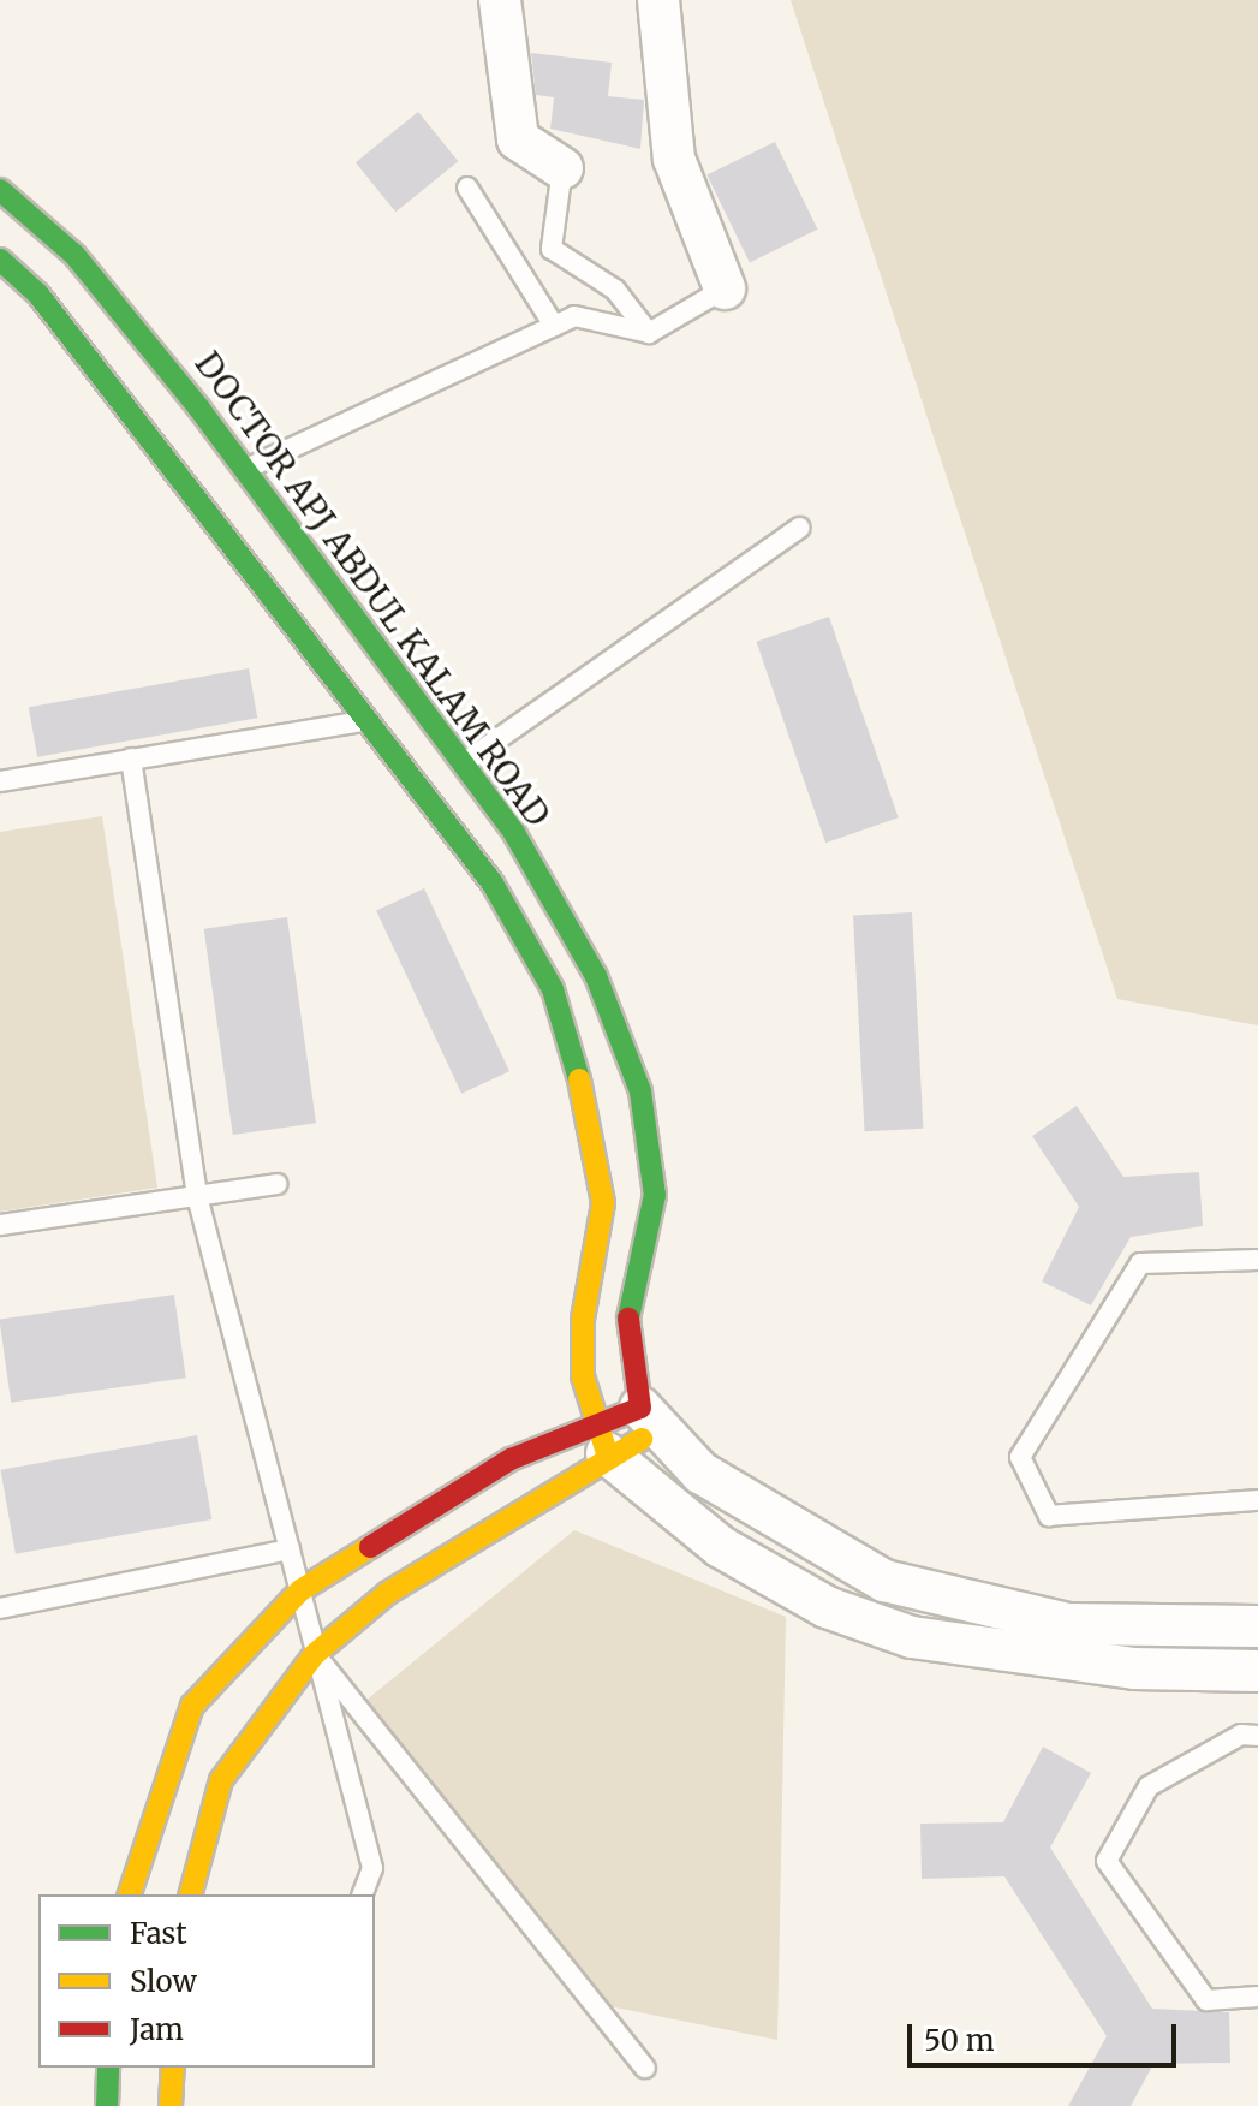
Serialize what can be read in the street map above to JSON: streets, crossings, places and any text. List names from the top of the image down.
{
  "streets": {
    "street": ["DOCTOR APJ ABDUL KALAM ROAD"]
  },
  "legend": ["Fast", "Slow", "Jam"],
  "scale_bar": "50 m"
}
